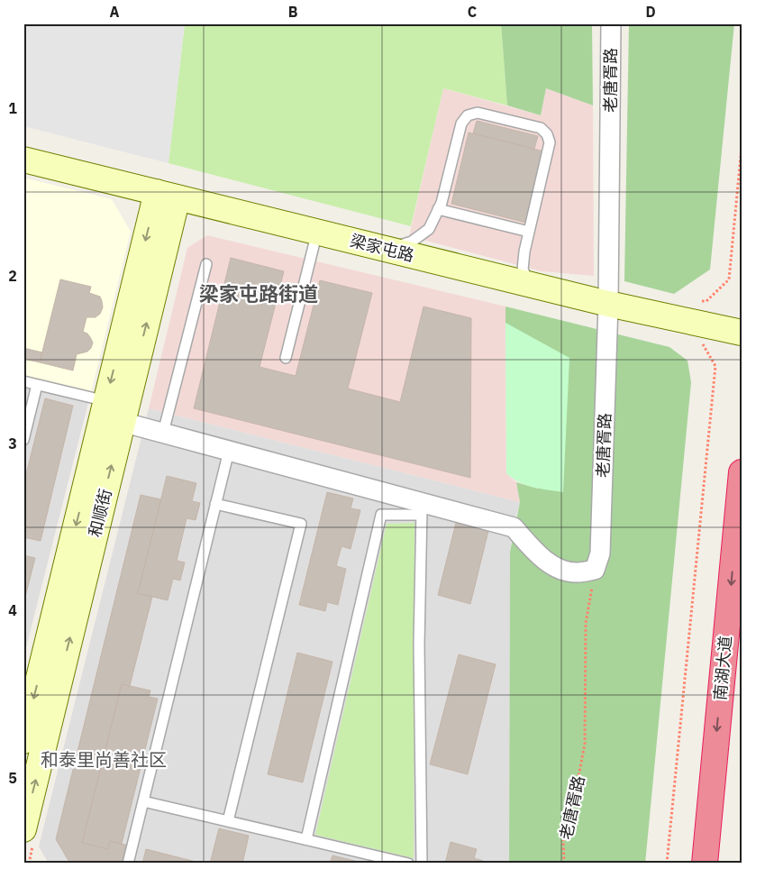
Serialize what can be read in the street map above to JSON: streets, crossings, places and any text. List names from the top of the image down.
{
  "streets": {
    "highway": ["南湖大道"],
    "street": ["老唐胥路", "梁家屯路", "和顺街"]
  },
  "crossings": [
    ["老唐胥路", "梁家屯路"],
    ["梁家屯路", "和顺街"]
  ],
  "one_way": ["南湖大道"],
  "districts": ["梁家屯路街道", "和泰里尚善社区"],
  "grid": {
    "columns": [
      "A",
      "B",
      "C",
      "D"
    ],
    "rows": [
      "1",
      "2",
      "3",
      "4",
      "5"
    ]
  }
}
